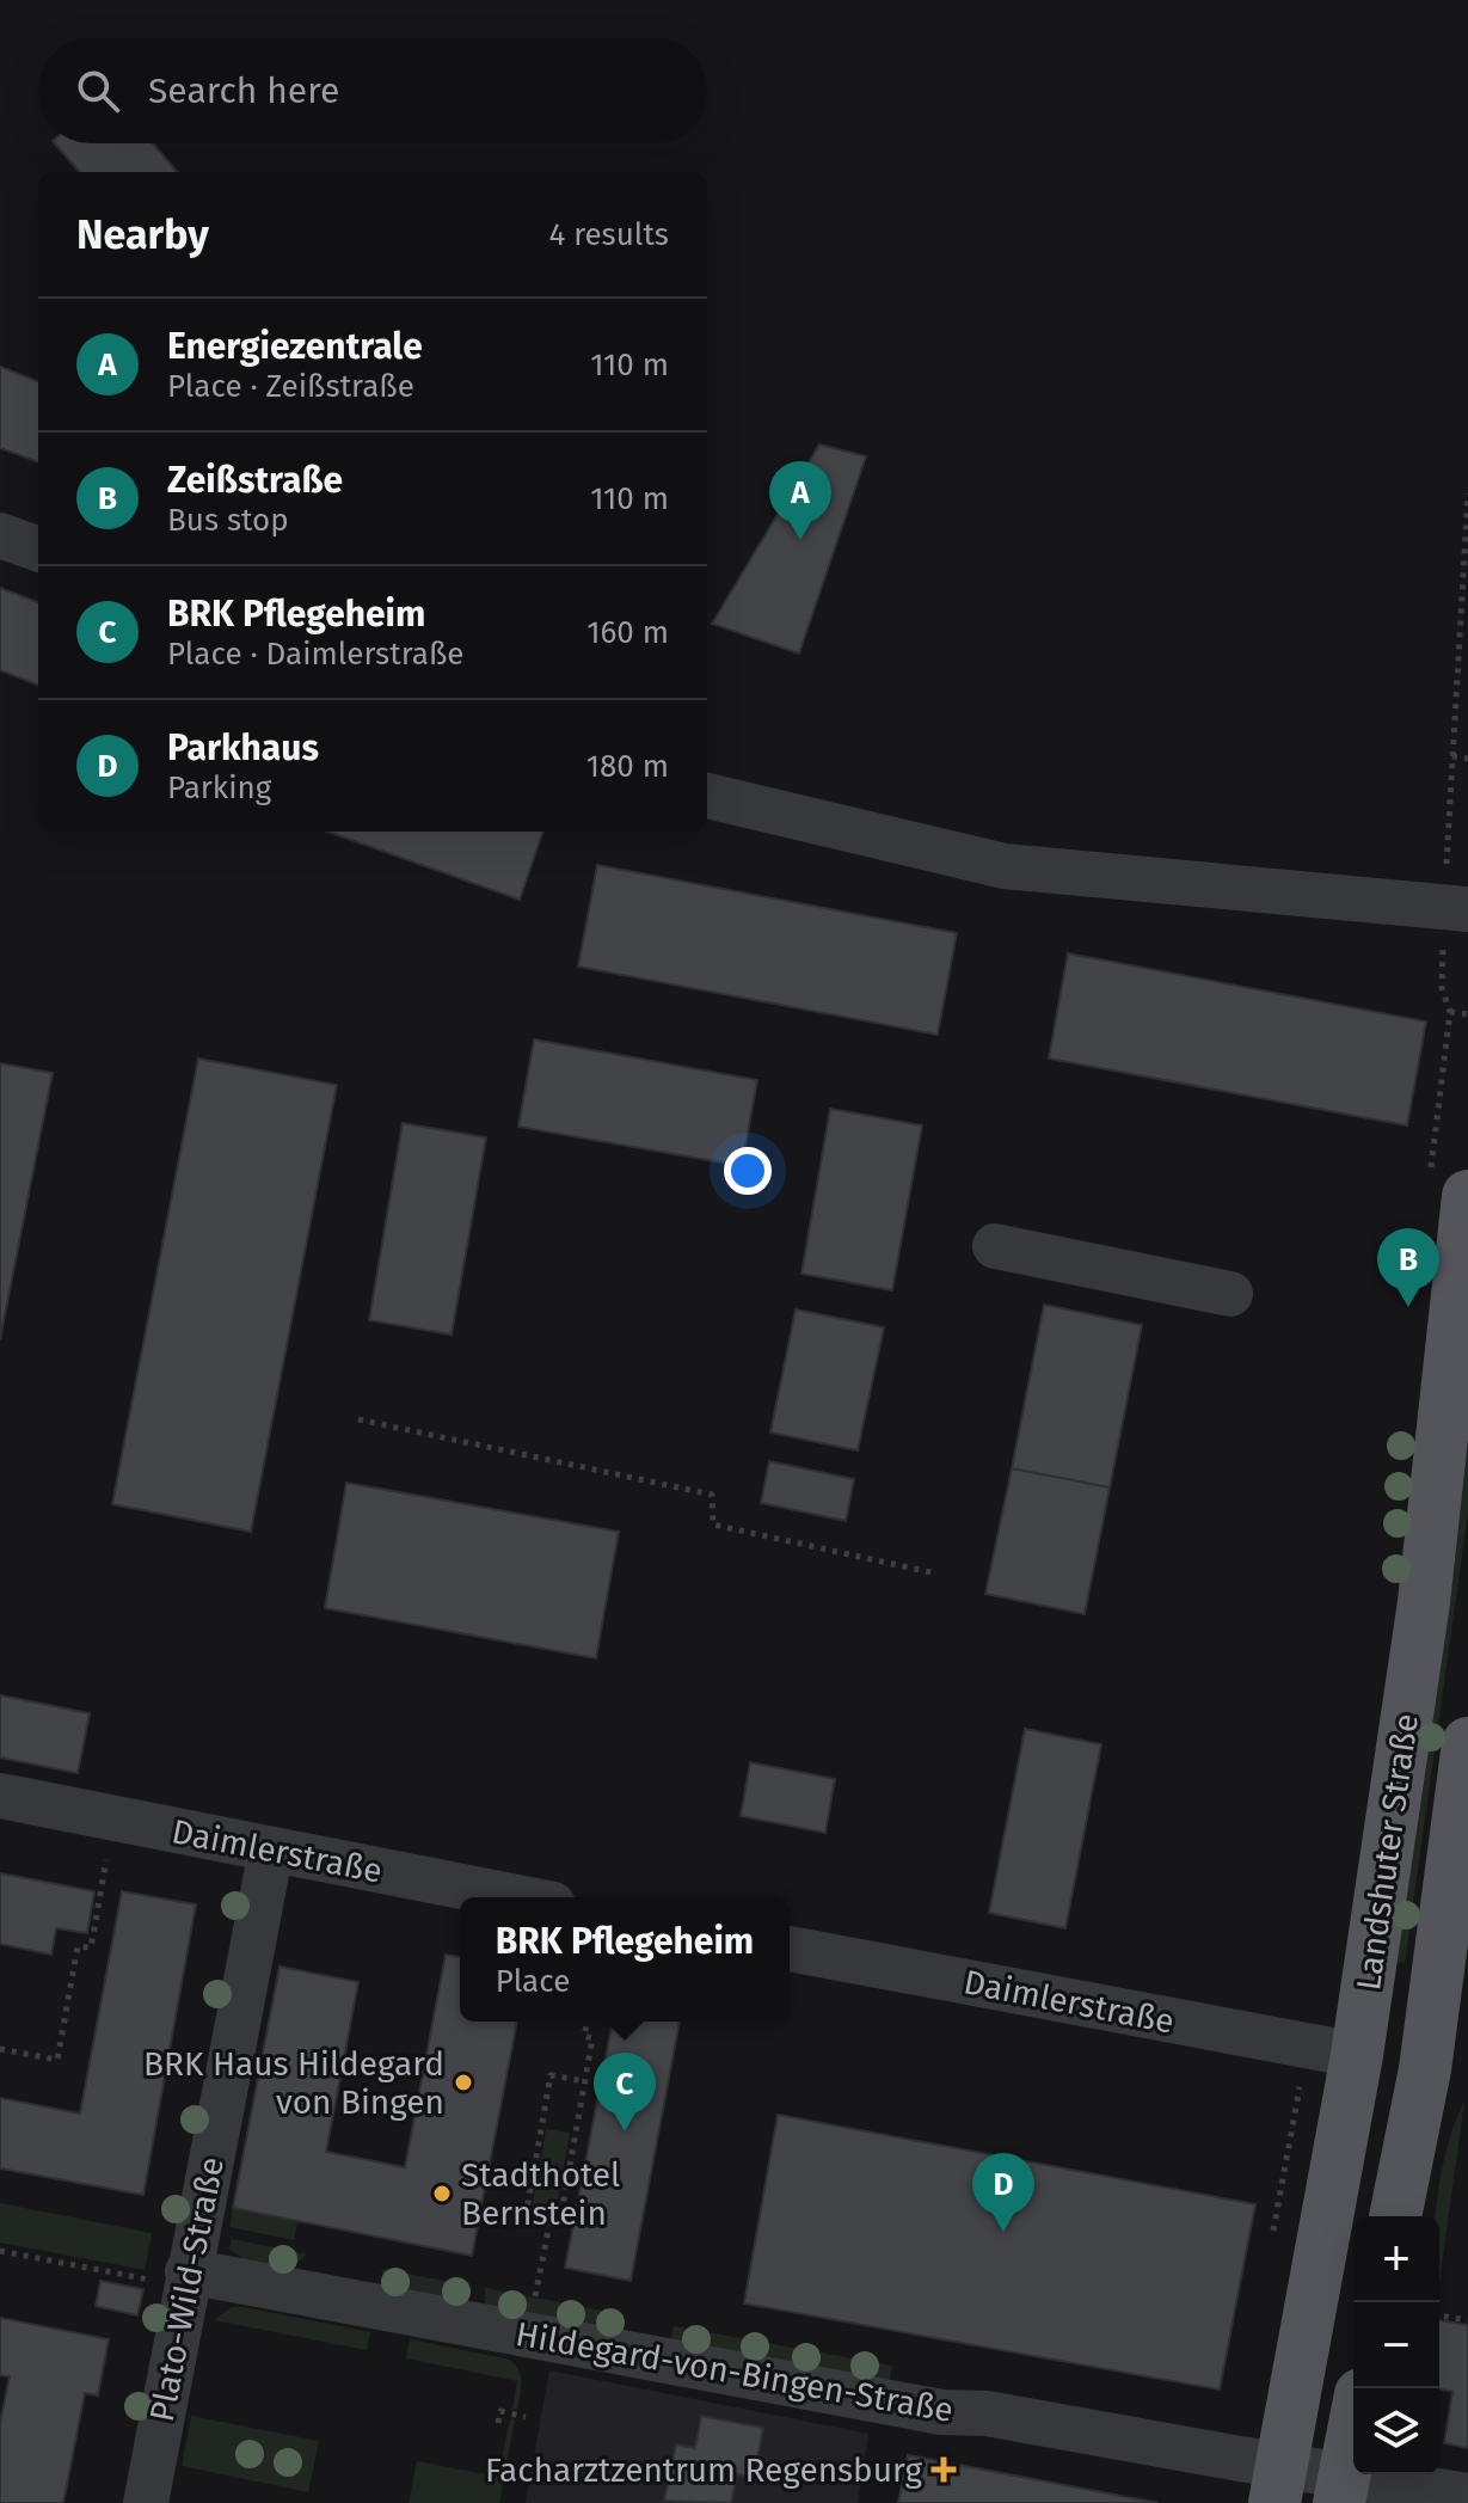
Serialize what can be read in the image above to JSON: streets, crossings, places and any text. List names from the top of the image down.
{
  "streets": {
    "main road": ["Landshuter Straße"],
    "street": ["Daimlerstraße", "Plato-Wild-Straße", "Hildegard-von-Bingen-Straße"]
  },
  "crossings": [
    ["Daimlerstraße", "Landshuter Straße"],
    ["Daimlerstraße", "Plato-Wild-Straße"],
    ["Landshuter Straße", "Hildegard-von-Bingen-Straße"],
    ["Plato-Wild-Straße", "Hildegard-von-Bingen-Straße"]
  ],
  "places": {
    "other": ["BRK Haus Hildegard von Bingen", "Stadthotel Bernstein"],
    "health": ["Facharztzentrum Regensburg"]
  },
  "page": {
    "search": "Search here",
    "heading": ["Nearby", "4 results"],
    "list": [
      {
        "mark": "A",
        "name": "Energiezentrale",
        "note": "Place · Zeißstraße",
        "value": "110 m"
      },
      {
        "mark": "B",
        "name": "Zeißstraße",
        "note": "Bus stop",
        "value": "110 m"
      },
      {
        "mark": "C",
        "name": "BRK Pflegeheim",
        "note": "Place · Daimlerstraße",
        "value": "160 m"
      },
      {
        "mark": "D",
        "name": "Parkhaus",
        "note": "Parking",
        "value": "180 m"
      }
    ],
    "pins": [
      "A",
      "B",
      "C",
      "D"
    ],
    "popup": ["BRK Pflegeheim", "Place"],
    "map_buttons": ["+", "−"]
  }
}
